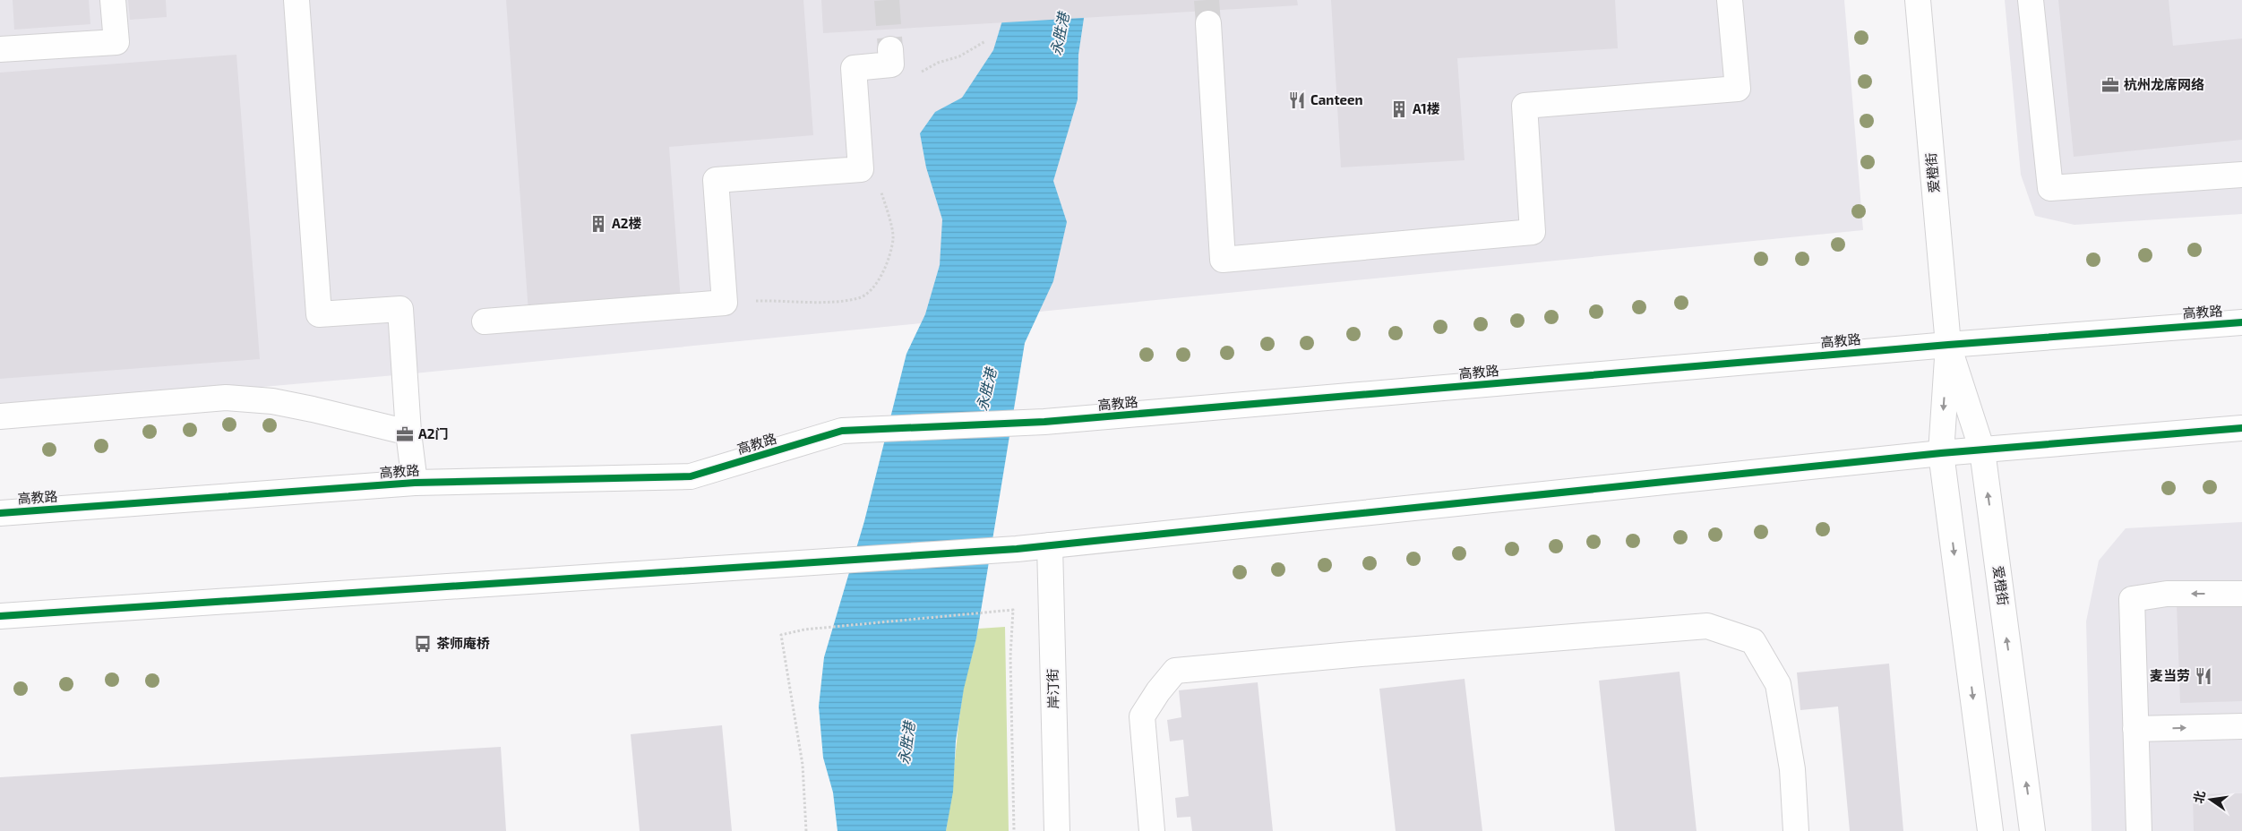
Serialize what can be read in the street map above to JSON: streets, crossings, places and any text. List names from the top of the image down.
{
  "streets": {
    "main road": ["爱橙街", "高教路", "岸汀街"]
  },
  "crossings": [
    ["爱橙街", "高教路"]
  ],
  "water": ["永胜港"],
  "places": {
    "office": ["杭州龙席网络", "A2门"],
    "restaurant": ["Canteen", "麦当劳"],
    "building": ["A1楼", "A2楼"],
    "bus stop": ["茶师庵桥"]
  },
  "north": "left"
}
